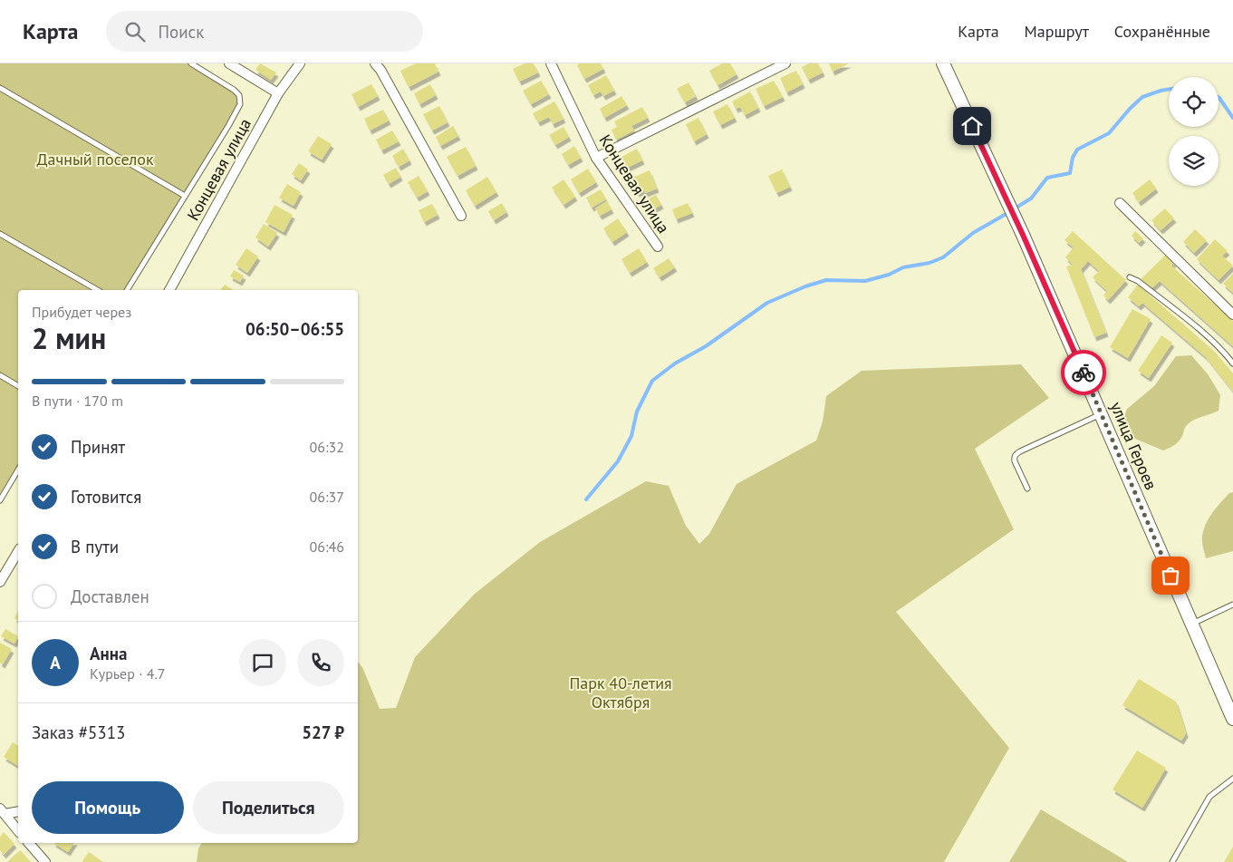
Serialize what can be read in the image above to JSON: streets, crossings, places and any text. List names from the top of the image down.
{
  "streets": {
    "street": ["Концевая улица", "улица Героев"]
  },
  "parks": ["Дачный поселок", "Парк 40-летия Октября"],
  "page": {
    "header": "Карта",
    "search": "Поиск",
    "nav": ["Карта", "Маршрут", "Сохранённые"],
    "heading": ["2 мин", "Прибудет через", "06:50–06:55"],
    "panel": [
      "Анна",
      "Курьер · 4.7",
      "Заказ #5313",
      "527 ₽"
    ],
    "bar": "В пути · 170 m",
    "list": [
      ["Принят", "06:32"],
      ["Готовится", "06:37"],
      ["В пути", "06:46"],
      "Доставлен"
    ],
    "round": "А",
    "buttons": ["Помощь", "Поделиться"]
  }
}
